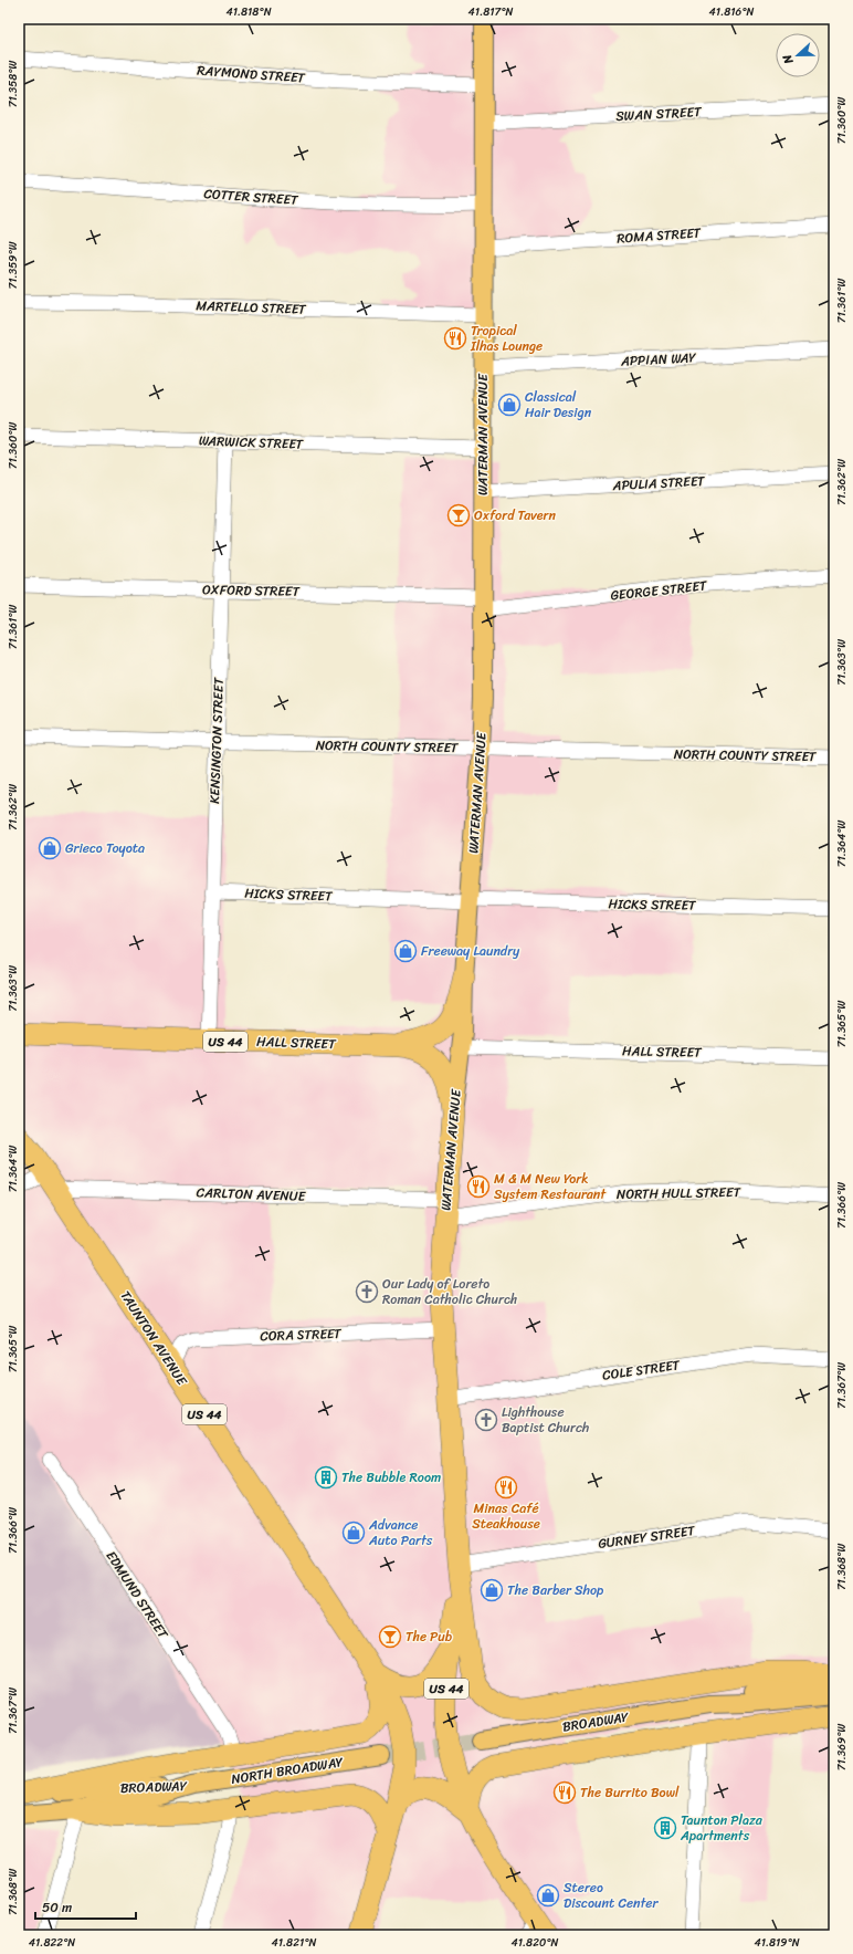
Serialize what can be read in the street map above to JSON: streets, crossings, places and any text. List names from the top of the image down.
{
  "streets": {
    "highway": [
      "WATERMAN AVENUE",
      "US 44",
      "HALL STREET",
      "TAUNTON AVENUE"
    ],
    "main road": ["BROADWAY", "NORTH BROADWAY"],
    "street": [
      "RAYMOND STREET",
      "SWAN STREET",
      "COTTER STREET",
      "ROMA STREET",
      "MARTELLO STREET",
      "APPIAN WAY",
      "WARWICK STREET",
      "APULIA STREET",
      "OXFORD STREET",
      "GEORGE STREET",
      "KENSINGTON STREET",
      "NORTH COUNTY STREET",
      "HICKS STREET",
      "NORTH HULL STREET",
      "CARLTON AVENUE",
      "CORA STREET",
      "COLE STREET",
      "GURNEY STREET",
      "EDMUND STREET"
    ]
  },
  "crossings": [
    ["RAYMOND STREET", "WATERMAN AVENUE"],
    ["SWAN STREET", "WATERMAN AVENUE"],
    ["COTTER STREET", "WATERMAN AVENUE"],
    ["ROMA STREET", "WATERMAN AVENUE"],
    ["MARTELLO STREET", "WATERMAN AVENUE"],
    ["APPIAN WAY", "WATERMAN AVENUE"],
    ["WATERMAN AVENUE", "WARWICK STREET"],
    ["WATERMAN AVENUE", "APULIA STREET"],
    ["WATERMAN AVENUE", "OXFORD STREET"],
    ["WATERMAN AVENUE", "GEORGE STREET"],
    ["WATERMAN AVENUE", "NORTH COUNTY STREET"],
    ["WATERMAN AVENUE", "HICKS STREET"],
    ["WATERMAN AVENUE", "US 44"],
    ["WATERMAN AVENUE", "HALL STREET"],
    ["WATERMAN AVENUE", "NORTH HULL STREET"],
    ["WATERMAN AVENUE", "CARLTON AVENUE"],
    ["WATERMAN AVENUE", "CORA STREET"],
    ["WATERMAN AVENUE", "COLE STREET"],
    ["WATERMAN AVENUE", "GURNEY STREET"],
    ["WARWICK STREET", "KENSINGTON STREET"],
    ["OXFORD STREET", "GEORGE STREET"],
    ["OXFORD STREET", "KENSINGTON STREET"],
    ["KENSINGTON STREET", "NORTH COUNTY STREET"],
    ["KENSINGTON STREET", "HICKS STREET"],
    ["KENSINGTON STREET", "HALL STREET"],
    ["US 44", "TAUNTON AVENUE"],
    ["US 44", "GURNEY STREET"],
    ["NORTH HULL STREET", "CARLTON AVENUE"],
    ["CARLTON AVENUE", "TAUNTON AVENUE"],
    ["CORA STREET", "TAUNTON AVENUE"],
    ["BROADWAY", "NORTH BROADWAY"]
  ],
  "places": {
    "restaurant": [
      "Tropical Ilhas Lounge",
      "M & M New York System Restaurant",
      "Minas Café Steakhouse",
      "The Burrito Bowl"
    ],
    "shop": [
      "Classical Hair Design",
      "Grieco Toyota",
      "Freeway Laundry",
      "Advance Auto Parts",
      "The Barber Shop",
      "Stereo Discount Center"
    ],
    "bar": ["Oxford Tavern", "The Pub"],
    "church": ["Our Lady of Loreto Roman Catholic Church", "Lighthouse Baptist Church"],
    "building": ["The Bubble Room", "Taunton Plaza Apartments"]
  },
  "scale_bar": "50 m",
  "north": "left",
  "coordinates": [
    "41.818°N",
    "41.817°N",
    "41.816°N",
    "71.358°W",
    "71.360°W",
    "71.359°W",
    "71.361°W",
    "71.362°W",
    "71.363°W",
    "71.364°W",
    "71.365°W",
    "71.366°W",
    "71.367°W",
    "71.368°W",
    "71.369°W",
    "41.822°N",
    "41.821°N",
    "41.820°N",
    "41.819°N"
  ]
}
